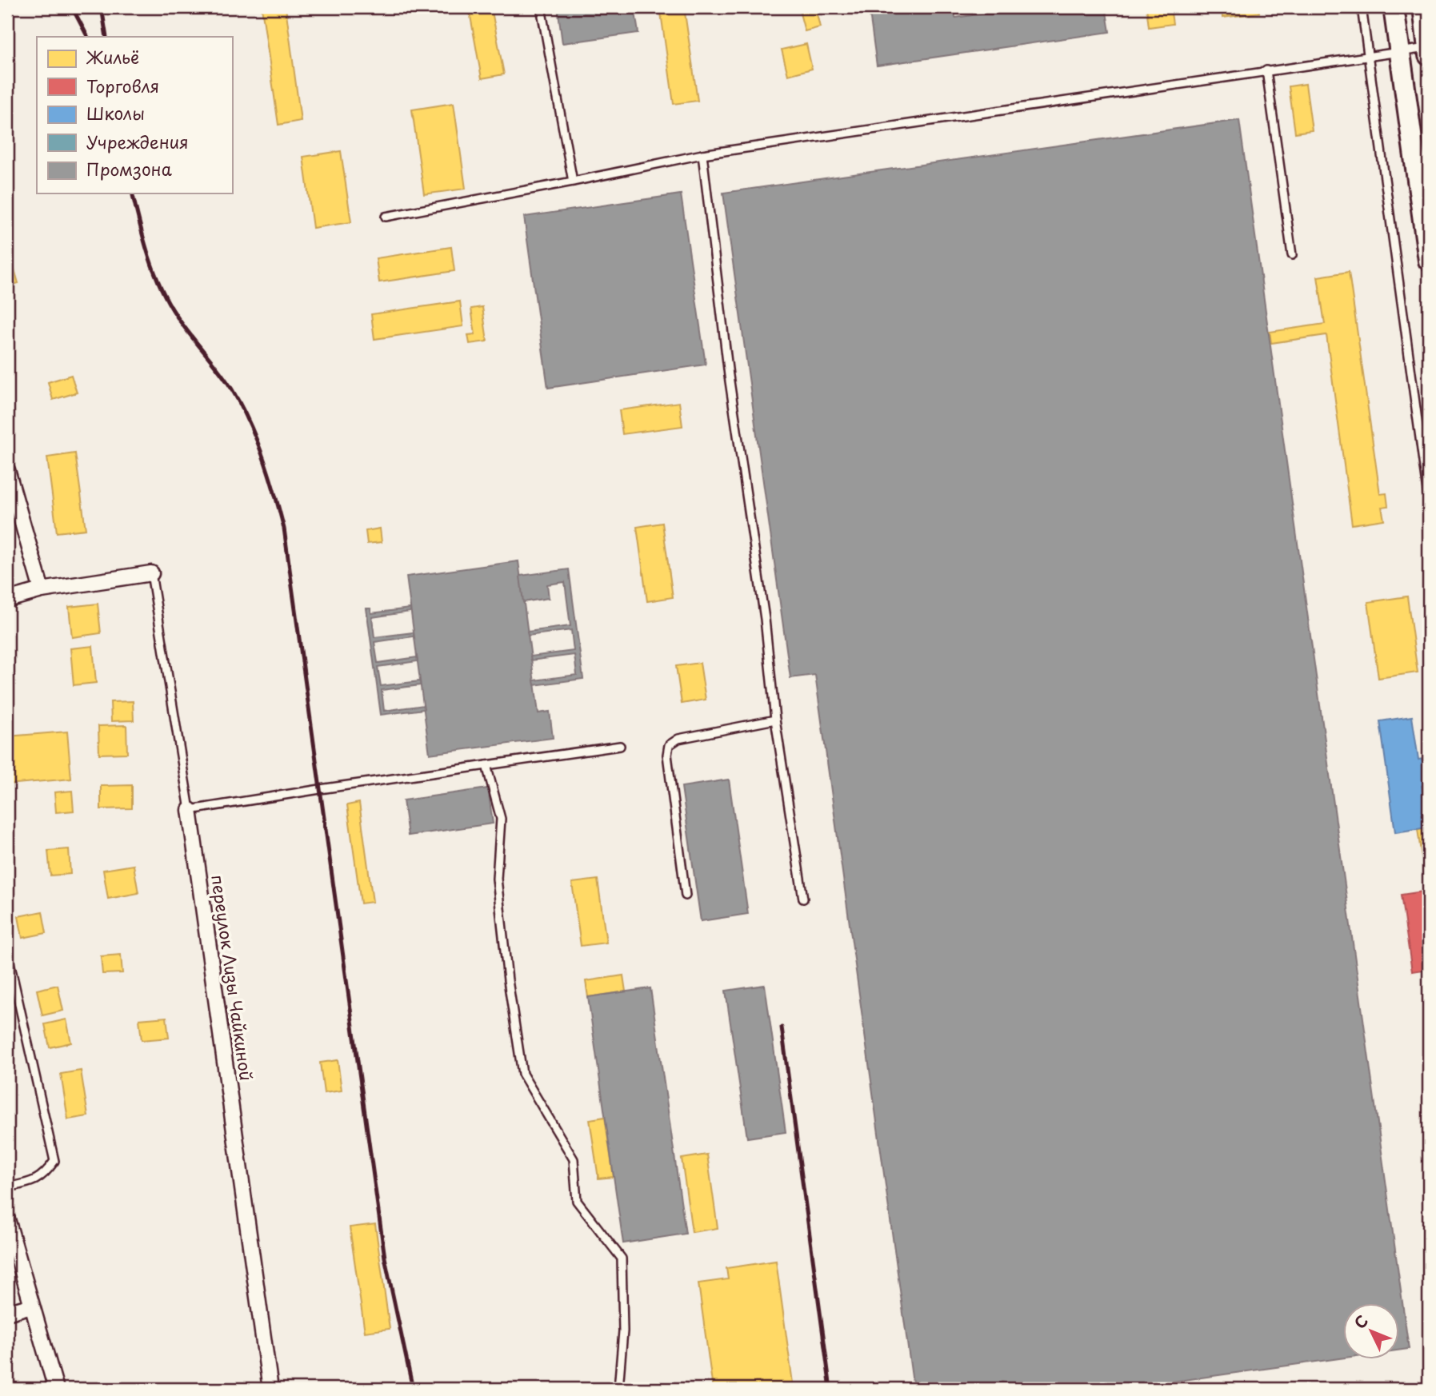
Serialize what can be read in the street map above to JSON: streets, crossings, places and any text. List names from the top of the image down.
{
  "streets": {
    "street": ["переулок Лизы Чайкиной"]
  },
  "legend": [
    "Жильё",
    "Торговля",
    "Школы",
    "Учреждения",
    "Промзона"
  ],
  "north": "top left"
}
